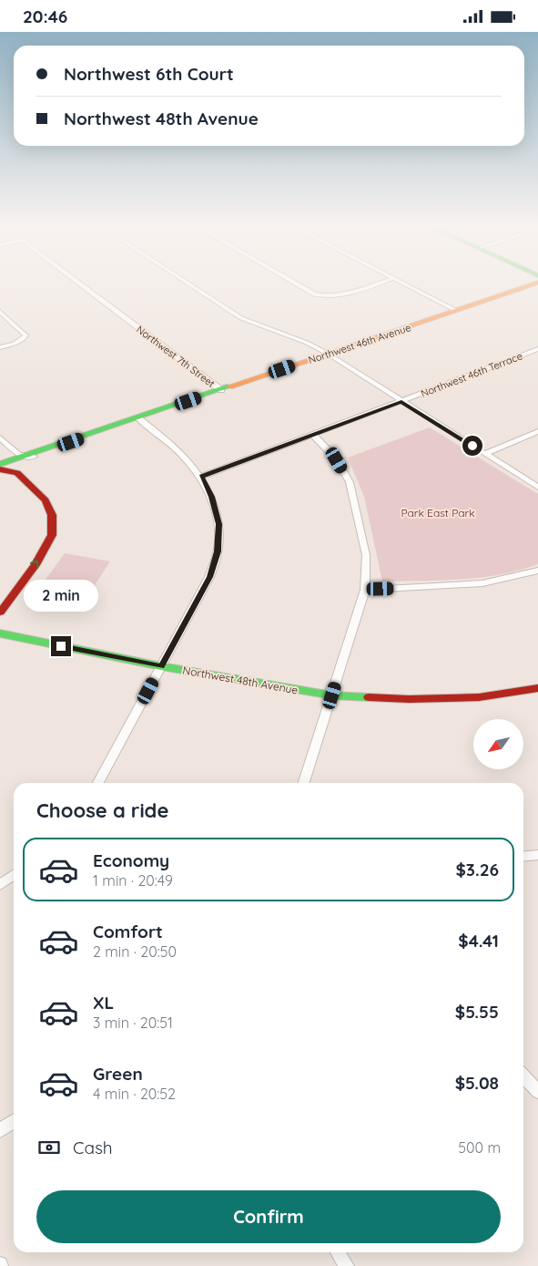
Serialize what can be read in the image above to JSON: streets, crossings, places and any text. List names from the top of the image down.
{
  "streets": {
    "street": [
      "Northwest 46th Avenue",
      "Northwest 7th Street",
      "Northwest 46th Terrace",
      "Northwest 48th Avenue"
    ]
  },
  "crossings": [
    ["Northwest 46th Avenue", "Northwest 7th Street"]
  ],
  "parks": ["Park East Park"],
  "north": "bottom left",
  "page": {
    "status": "20:46",
    "banner": ["Northwest 6th Court", "Northwest 48th Avenue"],
    "bubble": "2 min",
    "heading": "Choose a ride",
    "list": [
      {
        "name": "Economy",
        "note": "1 min · 20:49",
        "value": "$3.26"
      },
      {
        "name": "Comfort",
        "note": "2 min · 20:50",
        "value": "$4.41"
      },
      {
        "name": "XL",
        "note": "3 min · 20:51",
        "value": "$5.55"
      },
      {
        "name": "Green",
        "note": "4 min · 20:52",
        "value": "$5.08"
      }
    ],
    "pay": ["Cash", "500 m"],
    "buttons": "Confirm"
  }
}
